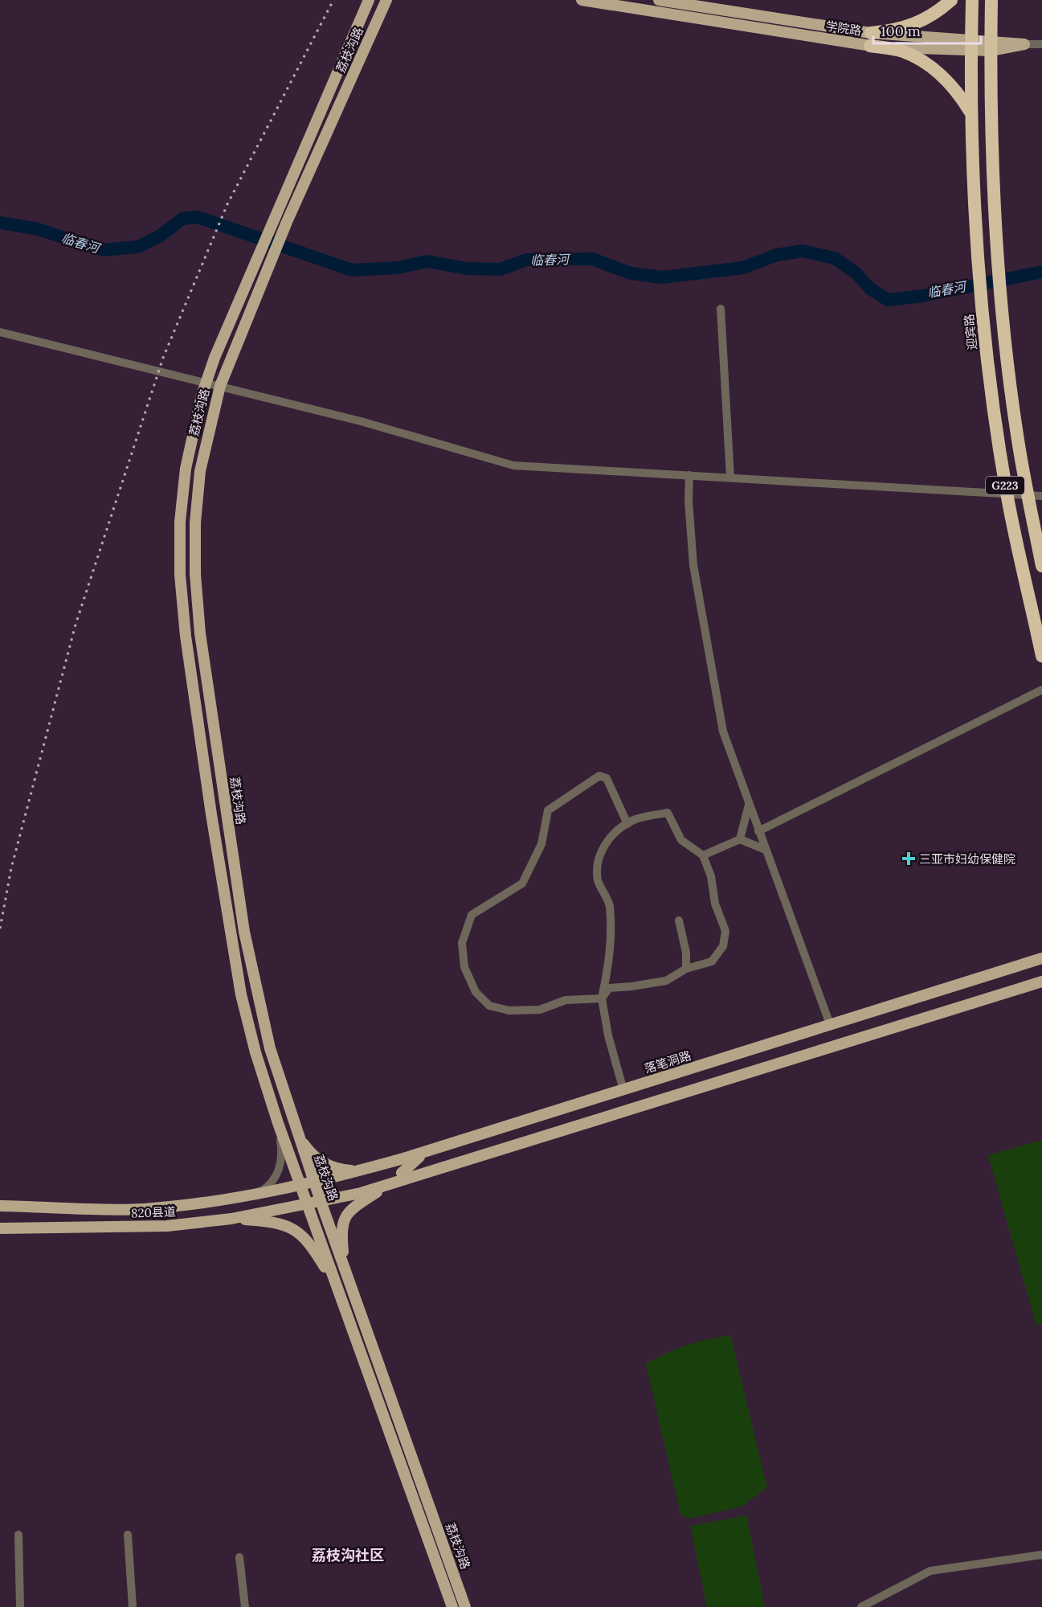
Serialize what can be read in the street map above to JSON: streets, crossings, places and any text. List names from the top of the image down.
{
  "streets": {
    "highway": ["迎宾路", "G223"],
    "main road": [
      "学院路",
      "荔枝沟路",
      "落笔洞路",
      "820县道"
    ]
  },
  "crossings": [
    ["学院路", "迎宾路"],
    ["学院路", "G223"],
    ["荔枝沟路", "落笔洞路"],
    ["荔枝沟路", "820县道"],
    ["落笔洞路", "820县道"]
  ],
  "districts": ["荔枝沟社区"],
  "water": ["临春河"],
  "places": {
    "health": ["三亚市妇幼保健院"]
  },
  "scale_bar": "100 m"
}
